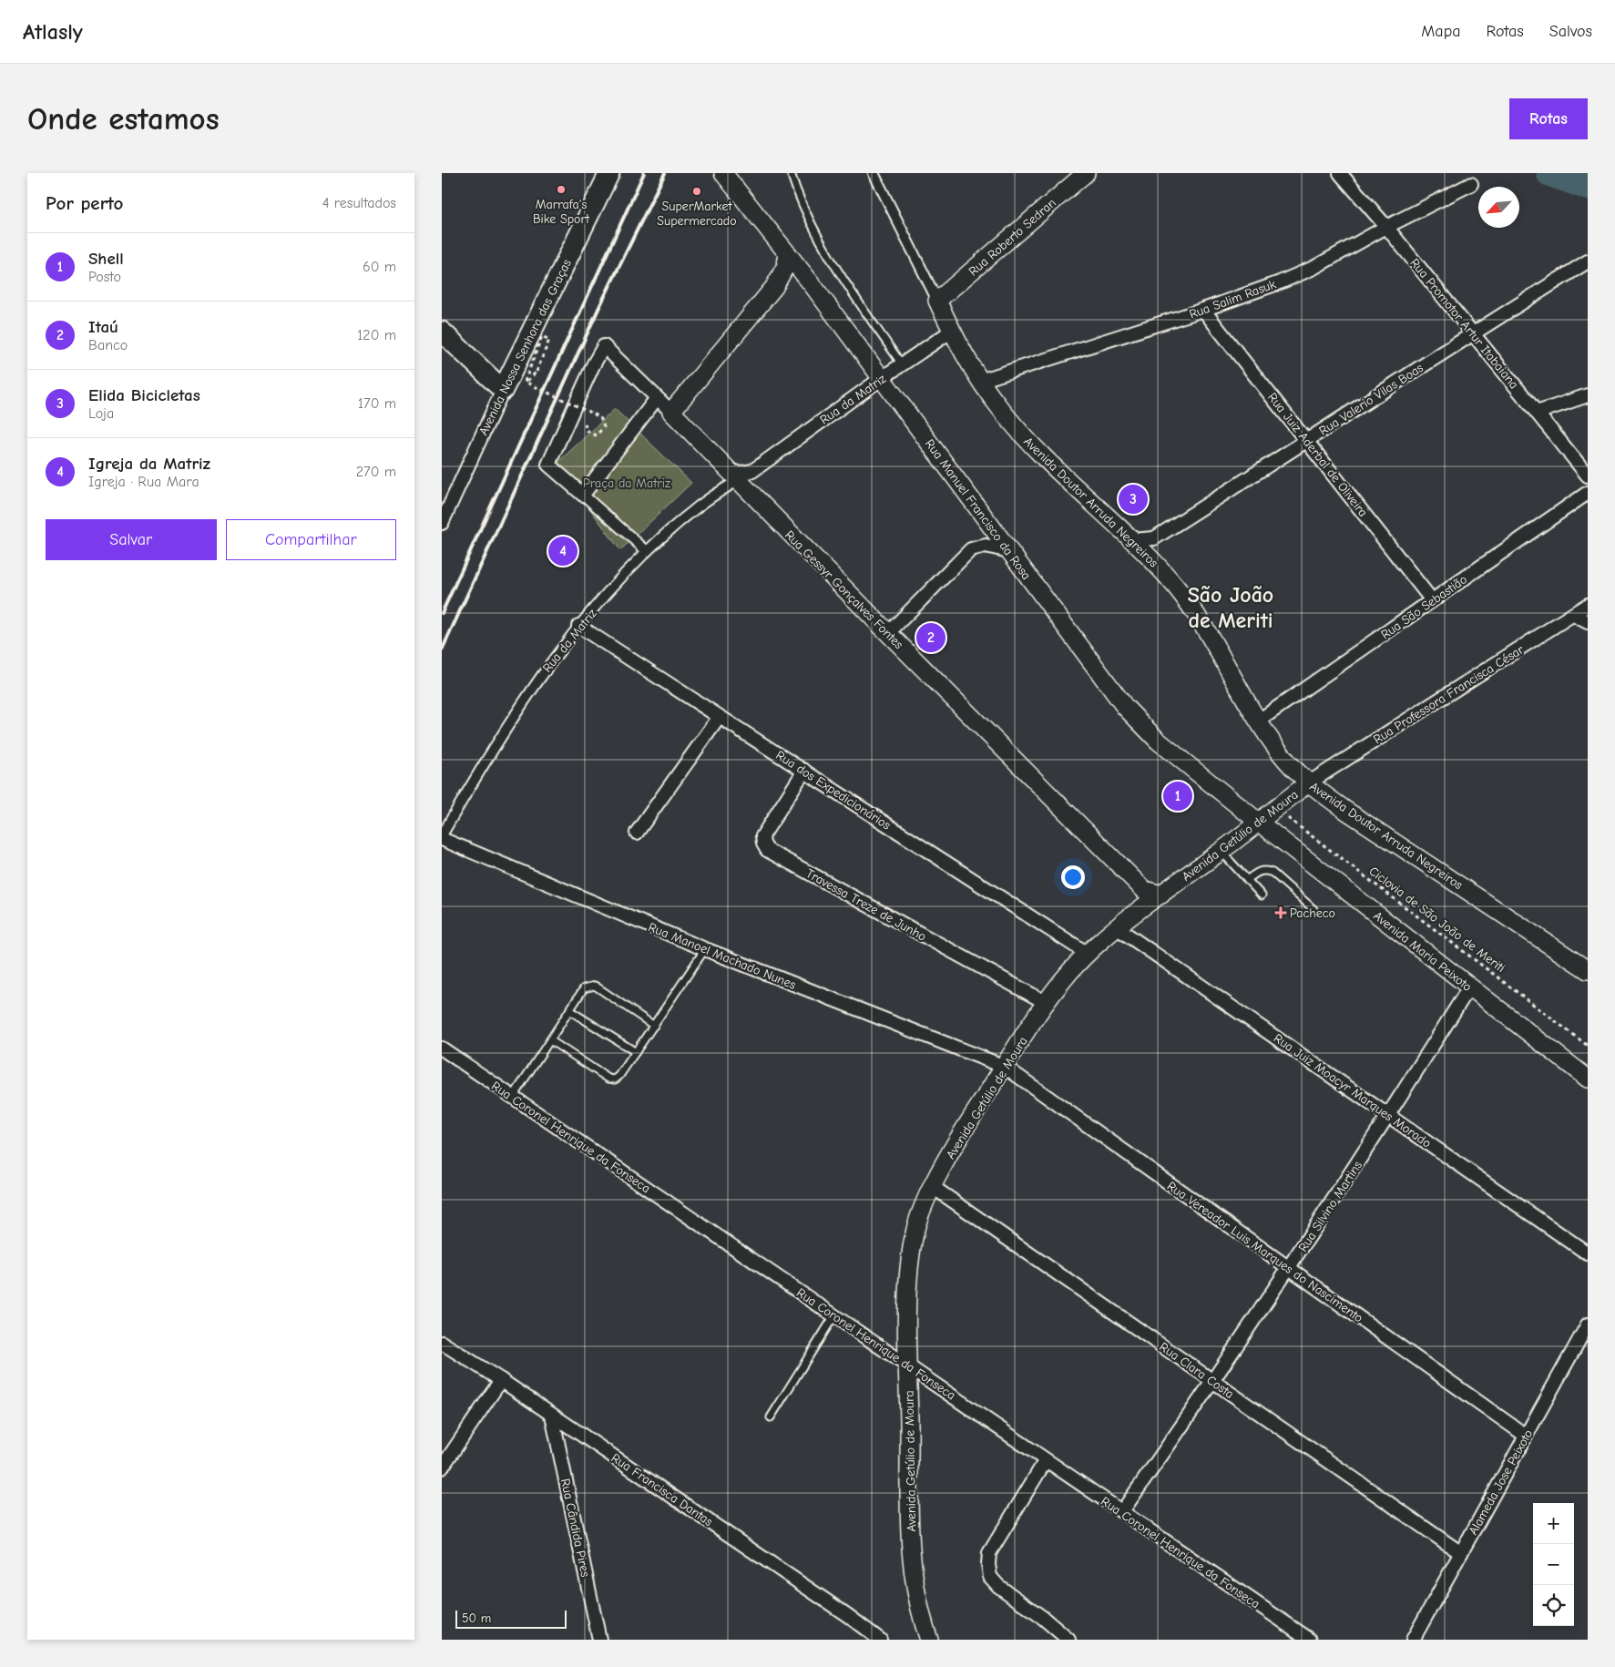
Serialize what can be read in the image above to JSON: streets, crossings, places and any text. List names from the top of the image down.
{
  "streets": {
    "main road": [
      "Rua Roberto Sedran",
      "Avenida Nossa Senhora das Graças",
      "Avenida Doutor Arruda Negreiros",
      "Rua Manuel Francisco da Rosa",
      "Rua Gessyr Gonçalves Fontes",
      "Avenida Getúlio de Moura",
      "Avenida Maria Peixoto"
    ],
    "street": [
      "Rua Salim Rasuk",
      "Rua Promotor Artur Itabaiana",
      "Rua da Matriz",
      "Rua Valerio Vilas Boas",
      "Rua Juiz Aderbal de Oliveira",
      "Rua São Sebastião",
      "Rua Professora Francisca César",
      "Rua dos Expedicionários",
      "Travessa Treze de Junho",
      "Rua Manoel Machado Nunes",
      "Rua Juiz Moacyr Marques Morado",
      "Rua Coronel Henrique da Fonseca",
      "Rua Silvino Martins",
      "Rua Vereador Luis Marques do Nascimento",
      "Rua Clara Costa",
      "Alameda Jose Peixoto",
      "Rua Francisca Dantas",
      "Rua Cândida Pires"
    ],
    "path": ["Ciclovia de São João de Meriti"]
  },
  "crossings": [
    ["Rua Roberto Sedran", "Avenida Doutor Arruda Negreiros"],
    ["Rua Salim Rasuk", "Rua Promotor Artur Itabaiana"],
    ["Rua Salim Rasuk", "Rua Juiz Aderbal de Oliveira"],
    ["Rua Salim Rasuk", "Avenida Doutor Arruda Negreiros"],
    ["Rua Promotor Artur Itabaiana", "Rua Valerio Vilas Boas"],
    ["Rua da Matriz", "Avenida Doutor Arruda Negreiros"],
    ["Rua da Matriz", "Rua Manuel Francisco da Rosa"],
    ["Rua da Matriz", "Rua Gessyr Gonçalves Fontes"],
    ["Rua da Matriz", "Rua dos Expedicionários"],
    ["Rua da Matriz", "Rua Manoel Machado Nunes"],
    ["Rua Valerio Vilas Boas", "Rua Juiz Aderbal de Oliveira"],
    ["Rua Valerio Vilas Boas", "Avenida Doutor Arruda Negreiros"],
    ["Rua Juiz Aderbal de Oliveira", "Rua São Sebastião"],
    ["Avenida Doutor Arruda Negreiros", "Rua São Sebastião"],
    ["Avenida Doutor Arruda Negreiros", "Rua Professora Francisca César"],
    ["Avenida Doutor Arruda Negreiros", "Avenida Getúlio de Moura"],
    ["Rua Manuel Francisco da Rosa", "Avenida Getúlio de Moura"],
    ["Rua Manuel Francisco da Rosa", "Avenida Maria Peixoto"],
    ["Rua Professora Francisca César", "Avenida Getúlio de Moura"],
    ["Rua dos Expedicionários", "Avenida Getúlio de Moura"],
    ["Rua dos Expedicionários", "Travessa Treze de Junho"],
    ["Avenida Getúlio de Moura", "Travessa Treze de Junho"],
    ["Avenida Getúlio de Moura", "Ciclovia de São João de Meriti"],
    ["Avenida Getúlio de Moura", "Avenida Maria Peixoto"],
    ["Avenida Getúlio de Moura", "Rua Manoel Machado Nunes"],
    ["Avenida Getúlio de Moura", "Rua Juiz Moacyr Marques Morado"],
    ["Avenida Getúlio de Moura", "Rua Coronel Henrique da Fonseca"],
    ["Avenida Getúlio de Moura", "Rua Vereador Luis Marques do Nascimento"],
    ["Avenida Getúlio de Moura", "Rua Clara Costa"],
    ["Avenida Maria Peixoto", "Rua Silvino Martins"],
    ["Rua Manoel Machado Nunes", "Rua Vereador Luis Marques do Nascimento"],
    ["Rua Juiz Moacyr Marques Morado", "Rua Silvino Martins"],
    ["Rua Coronel Henrique da Fonseca", "Rua Silvino Martins"],
    ["Rua Silvino Martins", "Rua Vereador Luis Marques do Nascimento"],
    ["Rua Silvino Martins", "Rua Clara Costa"],
    ["Rua Vereador Luis Marques do Nascimento", "Alameda Jose Peixoto"],
    ["Rua Clara Costa", "Alameda Jose Peixoto"],
    ["Rua Francisca Dantas", "Rua Cândida Pires"]
  ],
  "districts": ["São João de Meriti"],
  "parks": ["Praça da Matriz"],
  "places": {
    "other": ["Marrafa's Bike Sport", "SuperMarket Supermercado"],
    "health": ["Pacheco"]
  },
  "scale_bar": "50 m",
  "north": "bottom left",
  "page": {
    "header": "Atlasly",
    "nav": ["Mapa", "Rotas", "Salvos"],
    "buttons": [
      "Rotas",
      ["Salvar", "Compartilhar"]
    ],
    "title": "Onde estamos",
    "heading": ["Por perto", "4 resultados"],
    "list": [
      {
        "mark": "1",
        "name": "Shell",
        "note": "Posto",
        "value": "60 m"
      },
      {
        "mark": "2",
        "name": "Itaú",
        "note": "Banco",
        "value": "120 m"
      },
      {
        "mark": "3",
        "name": "Elida Bicicletas",
        "note": "Loja",
        "value": "170 m"
      },
      {
        "mark": "4",
        "name": "Igreja da Matriz",
        "note": "Igreja · Rua Mara",
        "value": "270 m"
      }
    ],
    "pins": [
      "3",
      "4",
      "2",
      "1"
    ],
    "map_buttons": ["+", "−"],
    "scale": "50 m"
  }
}
